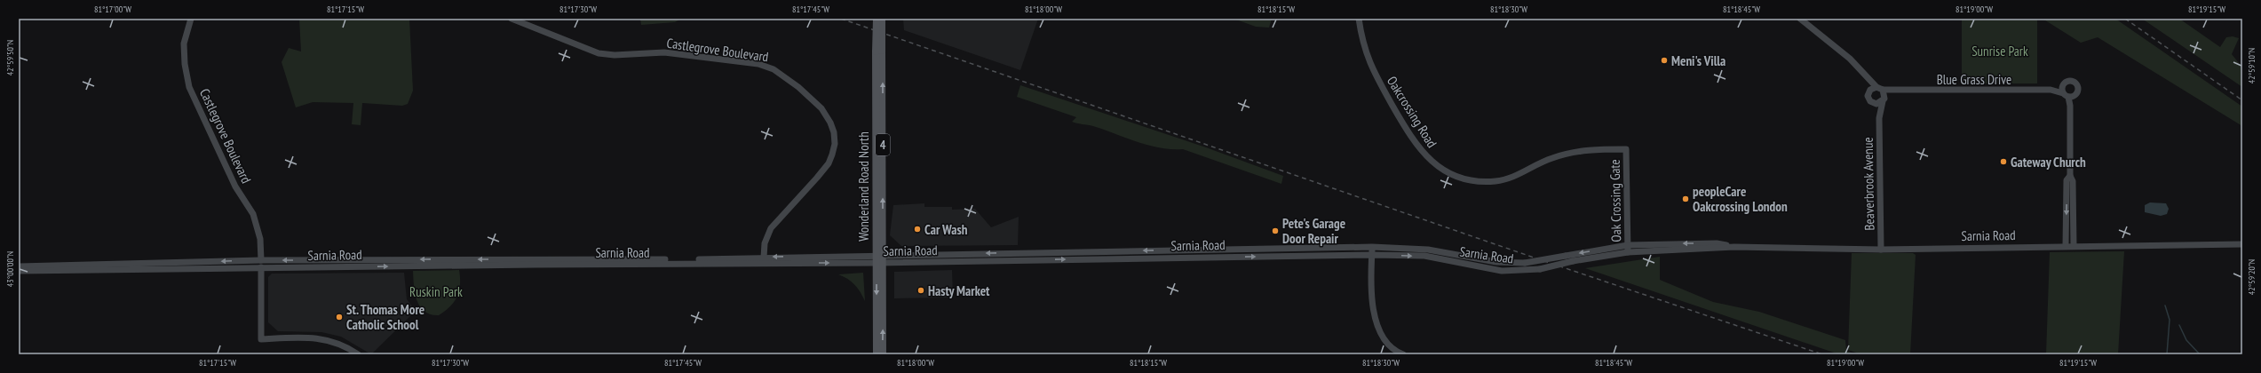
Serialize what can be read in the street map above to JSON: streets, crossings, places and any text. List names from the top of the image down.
{
  "streets": {
    "main road": [
      "Castlegrove Boulevard",
      "Blue Grass Drive",
      "Oakcrossing Road",
      "4",
      "Beaverbrook Avenue",
      "Wonderland Road North",
      "Oak Crossing Gate",
      "Sarnia Road"
    ]
  },
  "crossings": [
    ["Castlegrove Boulevard", "Sarnia Road"],
    ["Oakcrossing Road", "Oak Crossing Gate"],
    ["Beaverbrook Avenue", "Sarnia Road"],
    ["Wonderland Road North", "Sarnia Road"],
    ["Oak Crossing Gate", "Sarnia Road"]
  ],
  "parks": ["Sunrise Park", "Ruskin Park"],
  "places": [
    "Meni's Villa",
    "Gateway Church",
    "peopleCare Oakcrossing London",
    "Car Wash",
    "Pete's Garage Door Repair",
    "Hasty Market",
    "St. Thomas More Catholic School"
  ],
  "coordinates": [
    "81°17'00\"W",
    "81°17'15\"W",
    "81°17'30\"W",
    "81°17'45\"W",
    "81°18'00\"W",
    "81°18'15\"W",
    "81°18'30\"W",
    "81°18'45\"W",
    "81°19'00\"W",
    "81°19'15\"W",
    "42°59'50\"N",
    "42°59'10\"N",
    "43°00'00\"N",
    "42°59'20\"N"
  ]
}
